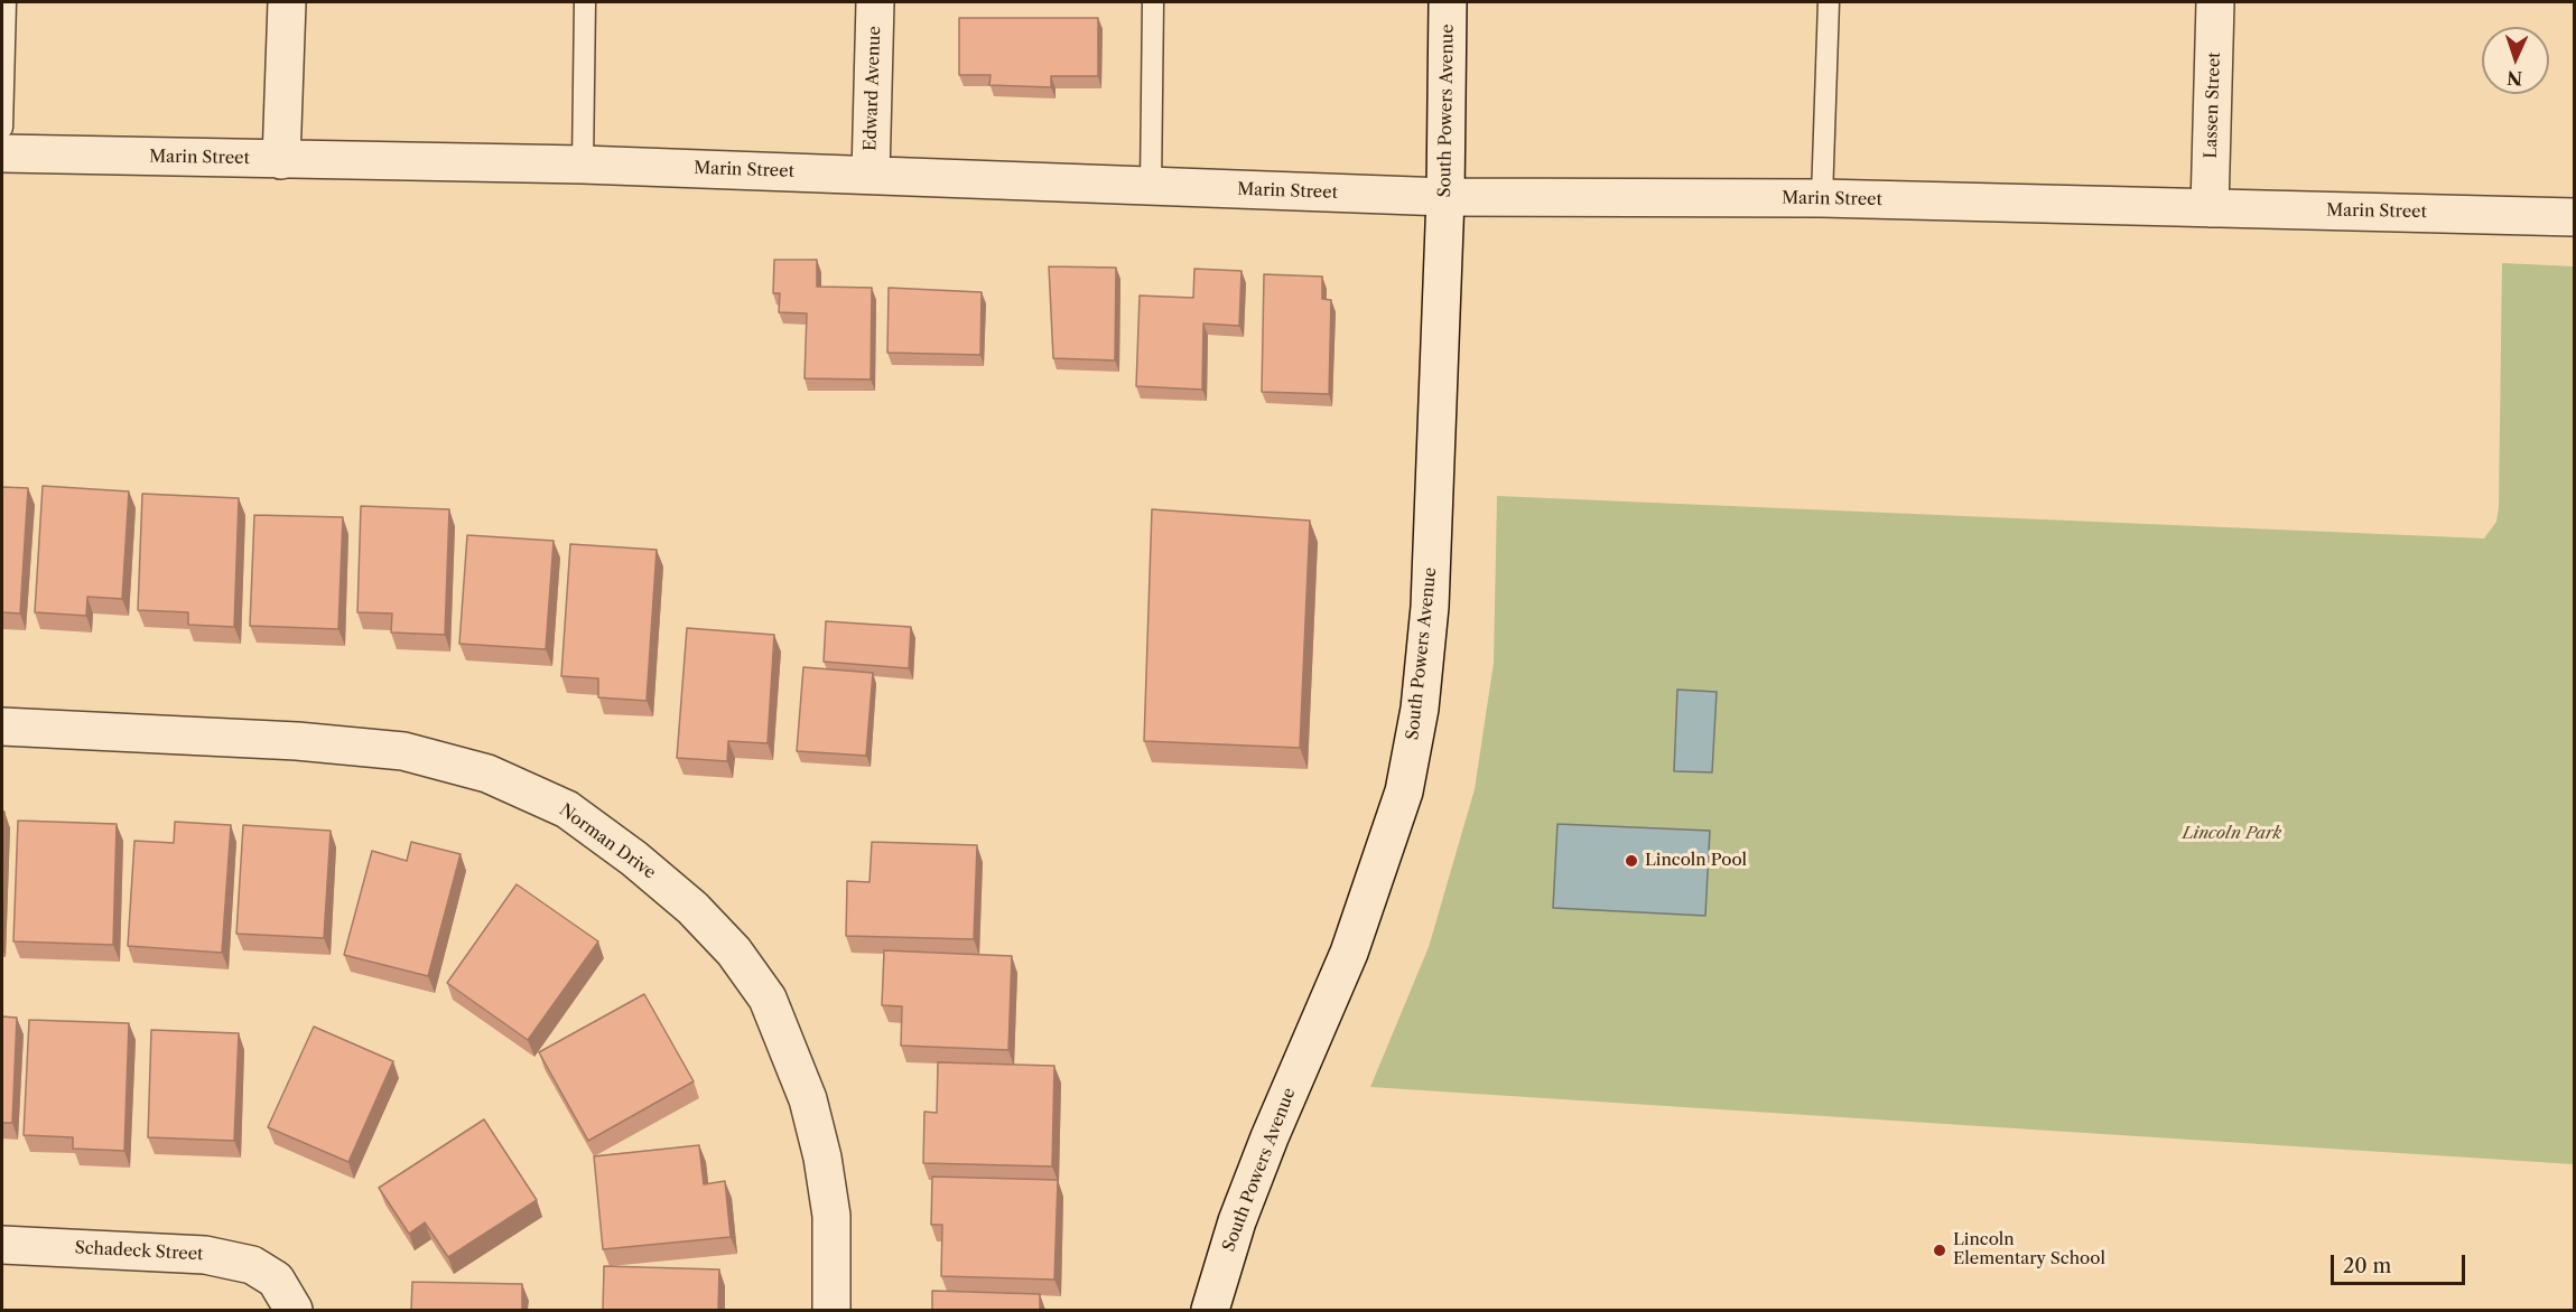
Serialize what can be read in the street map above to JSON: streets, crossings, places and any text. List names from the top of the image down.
{
  "streets": {
    "street": [
      "Edward Avenue",
      "Lassen Street",
      "South Powers Avenue",
      "Marin Street",
      "Norman Drive",
      "Schadeck Street"
    ]
  },
  "crossings": [
    ["Edward Avenue", "Marin Street"],
    ["Lassen Street", "Marin Street"],
    ["South Powers Avenue", "Marin Street"]
  ],
  "parks": ["Lincoln Park"],
  "places": ["Lincoln Pool", "Lincoln Elementary School"],
  "scale_bar": "20 m",
  "north": "bottom"
}
